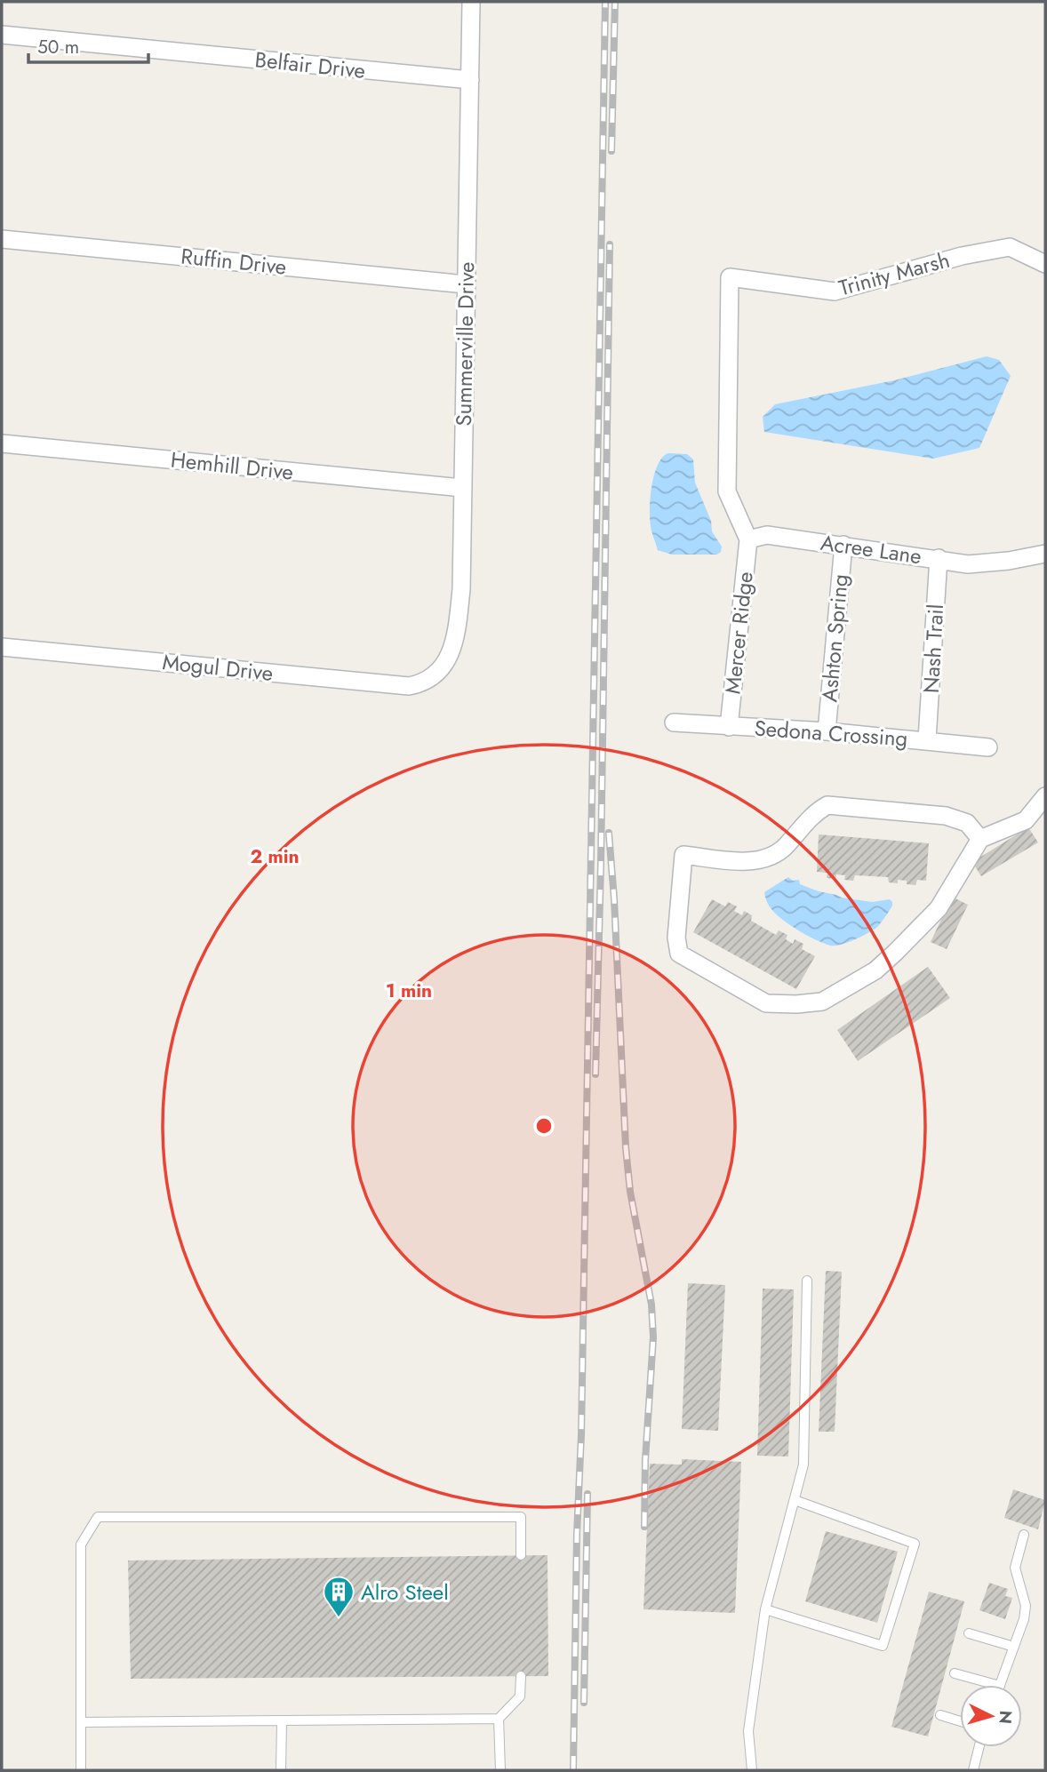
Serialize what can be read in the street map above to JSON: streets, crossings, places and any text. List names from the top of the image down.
{
  "streets": {
    "street": [
      "Belfair Drive",
      "Ruffin Drive",
      "Trinity Marsh",
      "Summerville Drive",
      "Hemhill Drive",
      "Acree Lane",
      "Mercer Ridge",
      "Ashton Spring",
      "Nash Trail",
      "Mogul Drive",
      "Sedona Crossing"
    ]
  },
  "crossings": [
    ["Belfair Drive", "Summerville Drive"],
    ["Ruffin Drive", "Summerville Drive"],
    ["Trinity Marsh", "Acree Lane"],
    ["Trinity Marsh", "Mercer Ridge"],
    ["Summerville Drive", "Hemhill Drive"],
    ["Summerville Drive", "Mogul Drive"],
    ["Acree Lane", "Mercer Ridge"],
    ["Acree Lane", "Ashton Spring"],
    ["Acree Lane", "Nash Trail"],
    ["Mercer Ridge", "Sedona Crossing"],
    ["Ashton Spring", "Sedona Crossing"],
    ["Nash Trail", "Sedona Crossing"]
  ],
  "places": {
    "building": ["Alro Steel"]
  },
  "scale_bar": "50 m",
  "north": "right",
  "rings": ["2 min", "1 min"]
}
